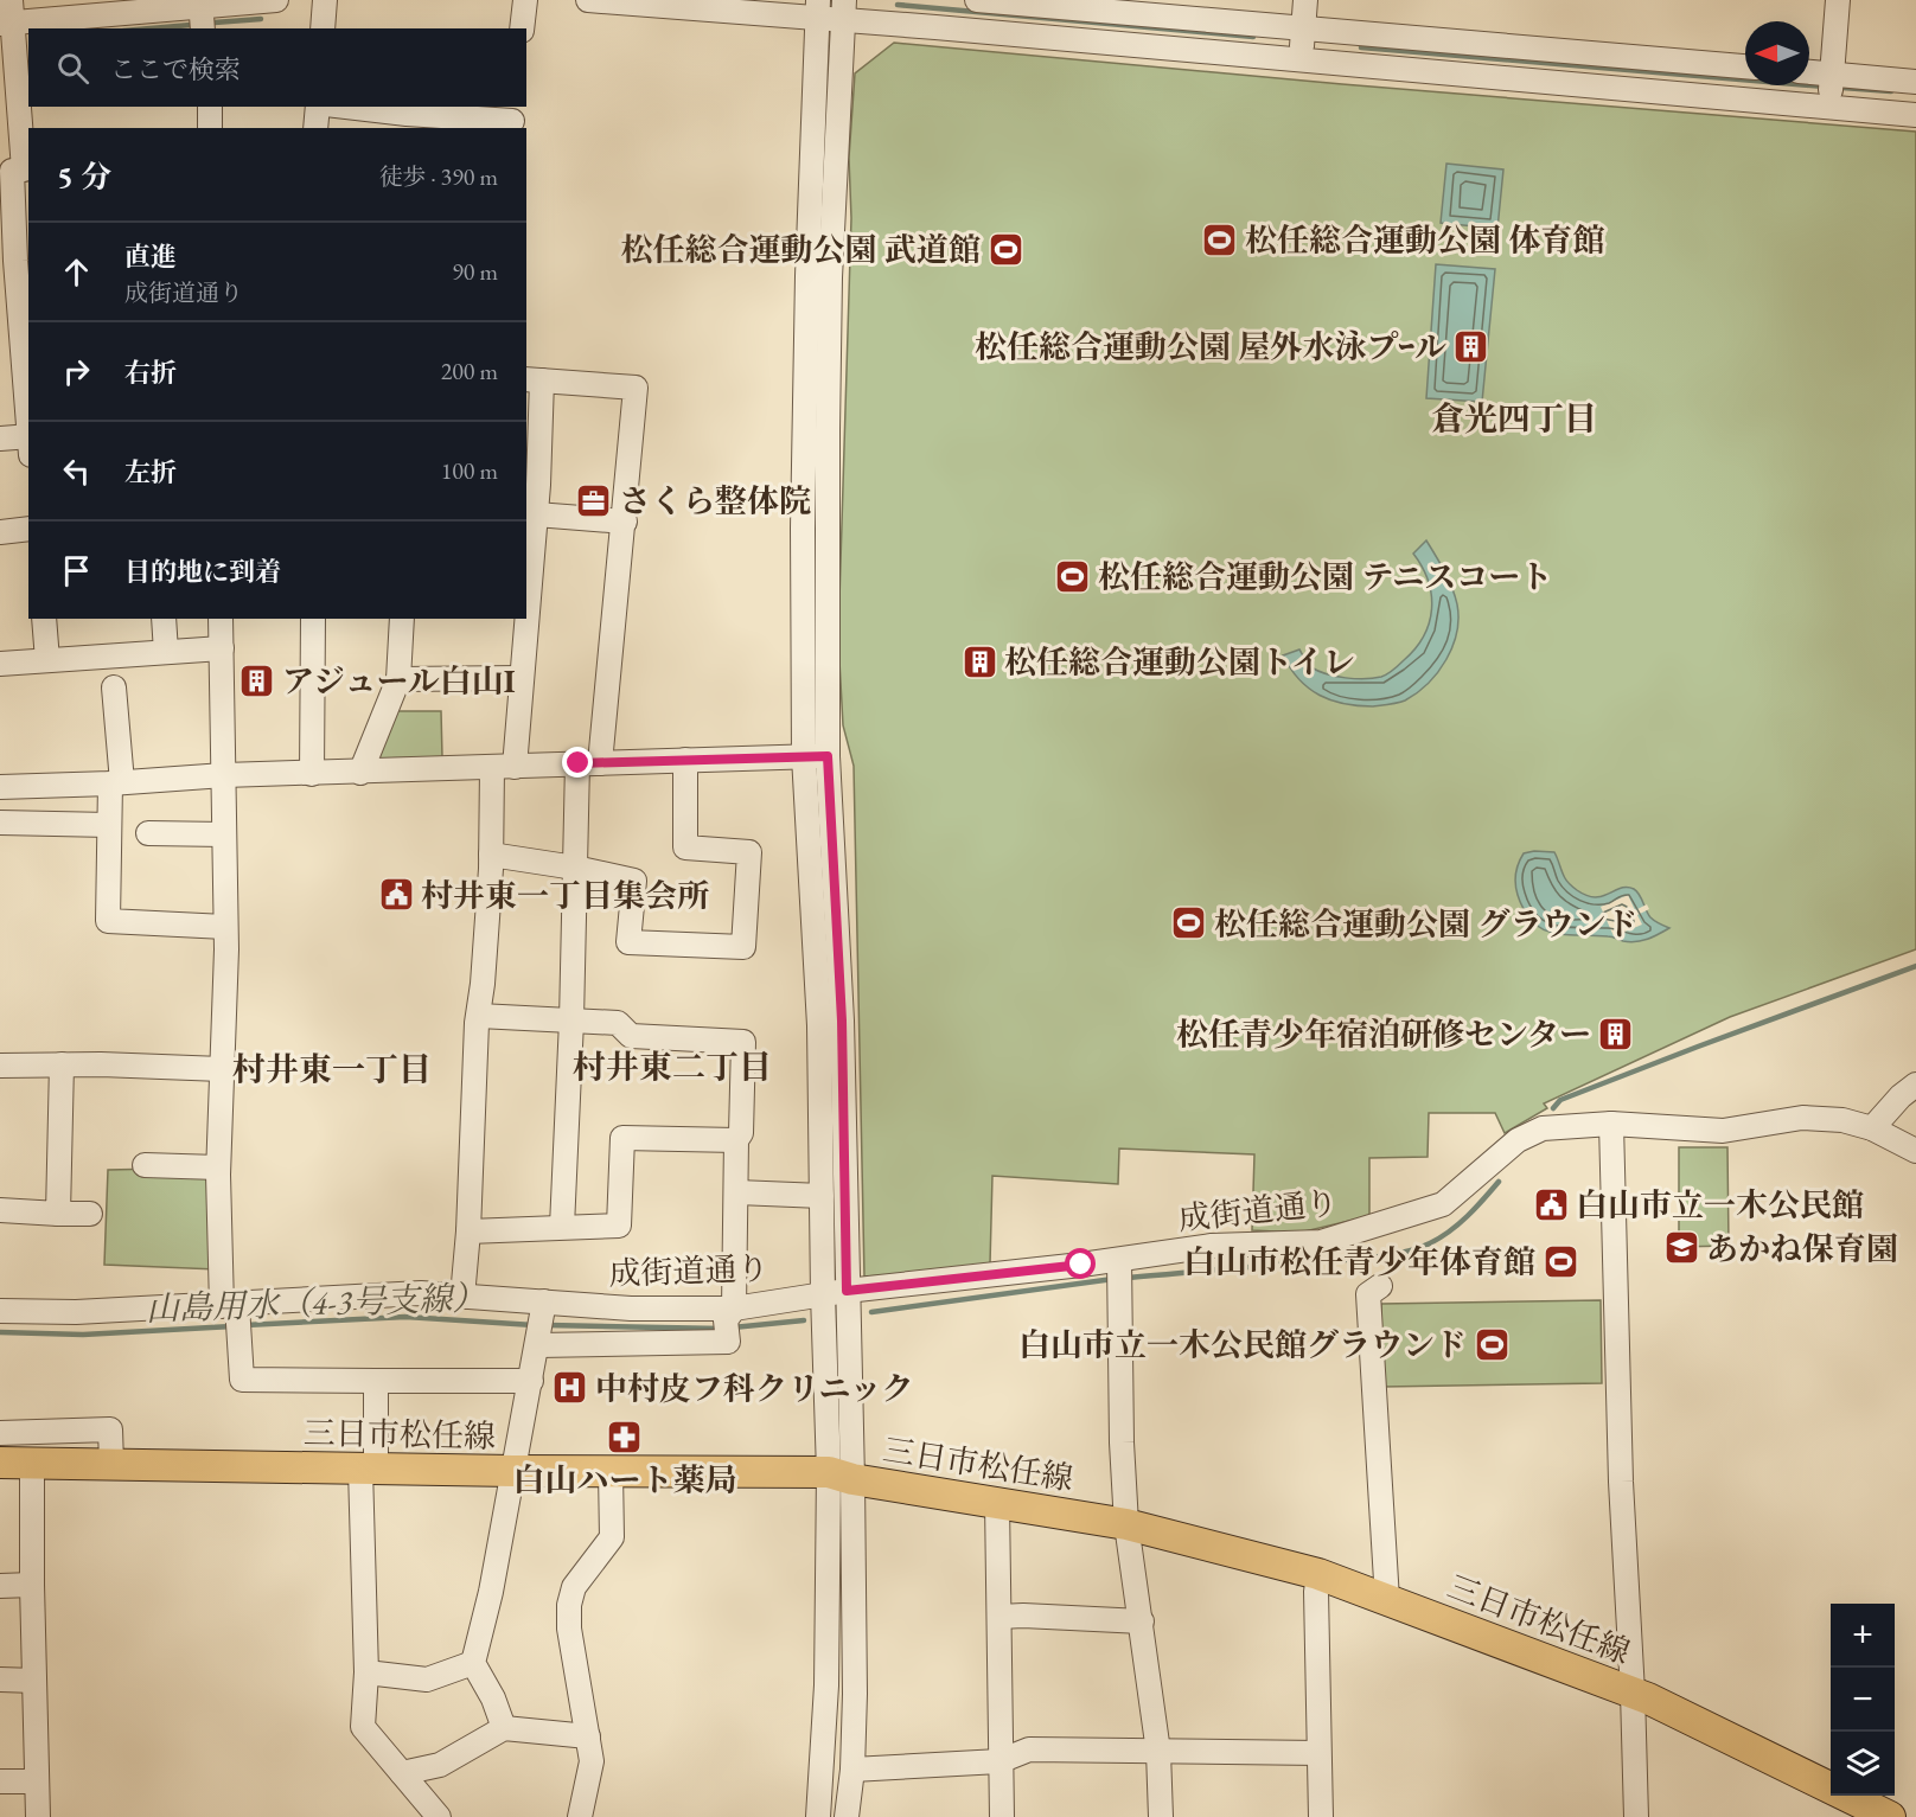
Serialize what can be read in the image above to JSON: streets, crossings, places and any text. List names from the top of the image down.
{
  "streets": {
    "main road": ["三日市松任線"],
    "street": ["成街道通り"]
  },
  "districts": ["倉光四丁目", "村井東二丁目", "村井東一丁目"],
  "water": ["山島用水（4-3号支線）"],
  "places": {
    "sports": [
      "松任総合運動公園 体育館",
      "松任総合運動公園 武道館",
      "松任総合運動公園 テニスコート",
      "松任総合運動公園 グラウンド",
      "白山市松任青少年体育館",
      "白山市立一木公民館グラウンド"
    ],
    "building": [
      "松任総合運動公園 屋外水泳プｰル",
      "松任総合運動公園トイレ",
      "アジュール白山Ⅰ",
      "松任青少年宿泊研修センター"
    ],
    "office": ["さくら整体院"],
    "public building": ["村井東一丁目集会所", "白山市立一木公民館"],
    "school or university": ["あかね保育園"],
    "hospital": ["中村皮フ科クリニック"],
    "pharmacy": ["白山ハート薬局"]
  },
  "north": "left",
  "page": {
    "search": "ここで検索",
    "heading": ["5 分", "徒歩 · 390 m"],
    "list": [
      ["直進", "成街道通り", "90 m"],
      ["右折", "200 m"],
      ["左折", "100 m"],
      "目的地に到着"
    ],
    "map_buttons": ["+", "−"]
  }
}
